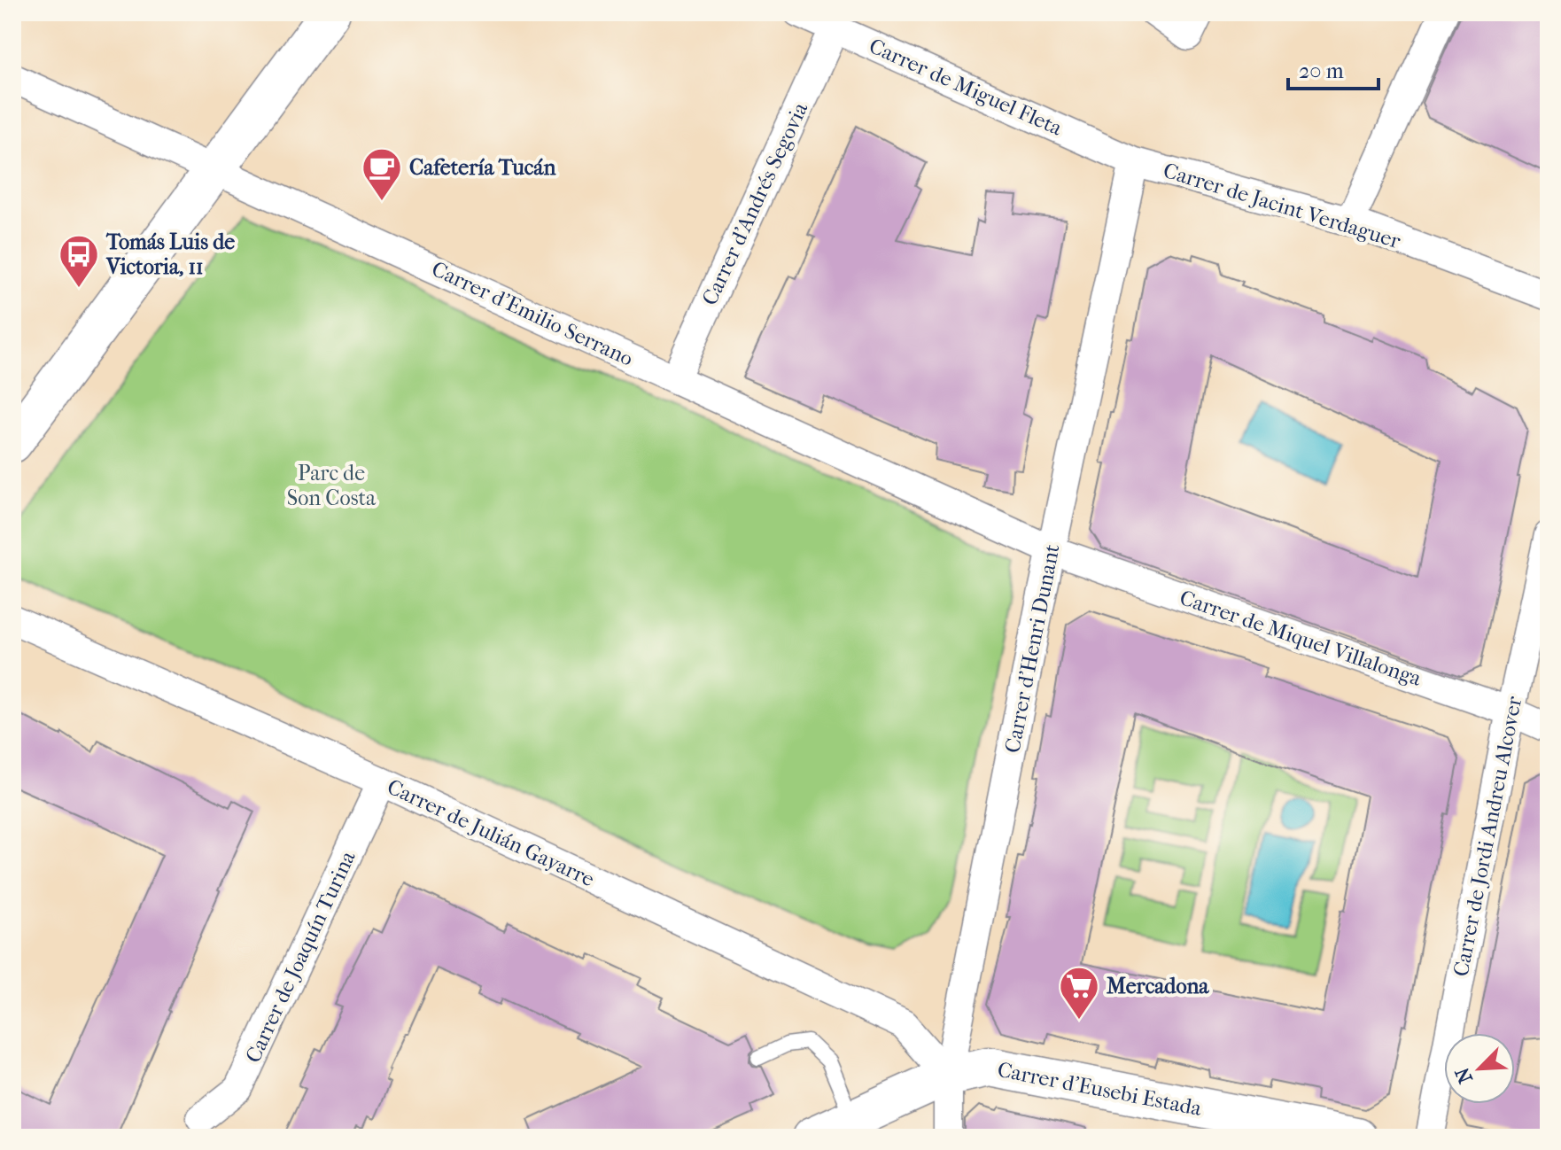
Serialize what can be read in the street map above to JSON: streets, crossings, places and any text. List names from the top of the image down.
{
  "streets": {
    "main road": ["Carrer d'Eusebi Estada"],
    "street": [
      "Carrer de Miguel Fleta",
      "Carrer d'Andrés Segovia",
      "Carrer de Jacint Verdaguer",
      "Carrer d'Emilio Serrano",
      "Carrer de Miquel Villalonga",
      "Carrer d'Henri Dunant",
      "Carrer de Julián Gayarre",
      "Carrer de Jordi Andreu Alcover",
      "Carrer de Joaquín Turina"
    ]
  },
  "crossings": [
    ["Carrer de Miguel Fleta", "Carrer d'Andrés Segovia"],
    ["Carrer de Miguel Fleta", "Carrer de Jacint Verdaguer"],
    ["Carrer de Miguel Fleta", "Carrer d'Henri Dunant"],
    ["Carrer d'Andrés Segovia", "Carrer d'Emilio Serrano"],
    ["Carrer de Jacint Verdaguer", "Carrer d'Henri Dunant"],
    ["Carrer d'Emilio Serrano", "Carrer de Miquel Villalonga"],
    ["Carrer d'Emilio Serrano", "Carrer d'Henri Dunant"],
    ["Carrer de Miquel Villalonga", "Carrer d'Henri Dunant"],
    ["Carrer de Miquel Villalonga", "Carrer de Jordi Andreu Alcover"],
    ["Carrer d'Henri Dunant", "Carrer de Julián Gayarre"],
    ["Carrer d'Henri Dunant", "Carrer d'Eusebi Estada"],
    ["Carrer de Julián Gayarre", "Carrer de Joaquín Turina"],
    ["Carrer de Julián Gayarre", "Carrer d'Eusebi Estada"]
  ],
  "parks": ["Parc de Son Costa"],
  "places": {
    "cafe": ["Cafetería Tucán"],
    "bus stop": ["Tomás Luis de Victoria, 11"],
    "supermarket": ["Mercadona"]
  },
  "scale_bar": "20 m",
  "north": "bottom left"
}
